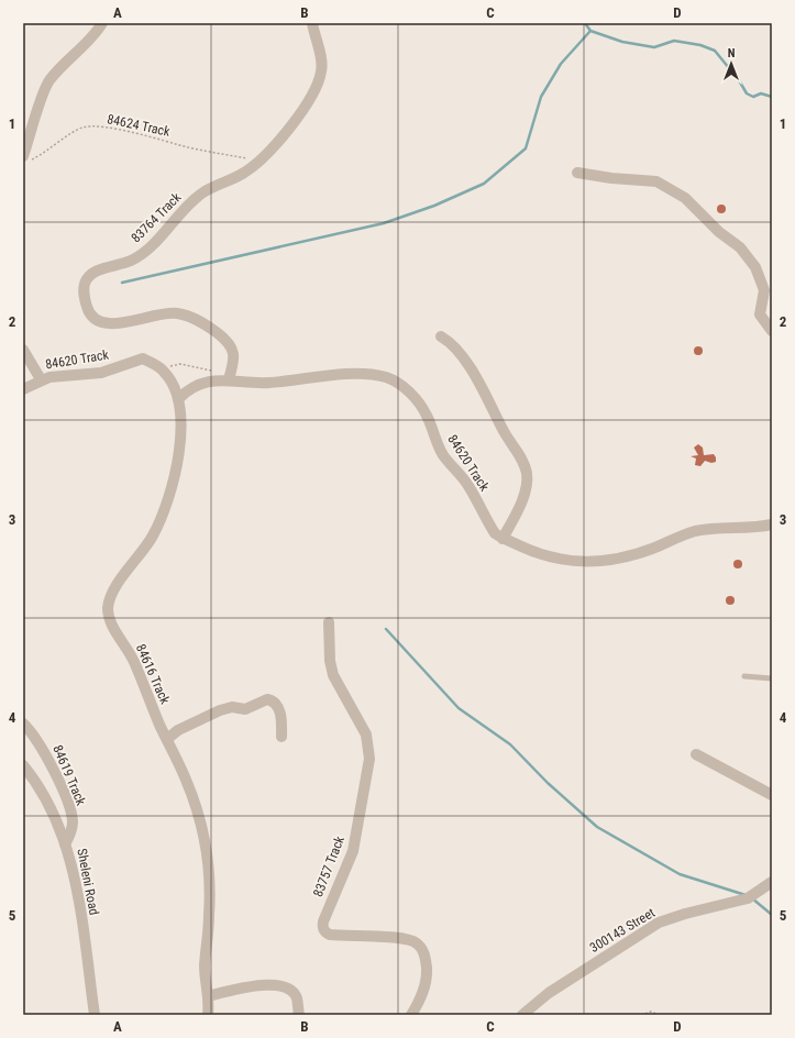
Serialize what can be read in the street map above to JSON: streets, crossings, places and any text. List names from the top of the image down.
{
  "streets": {
    "street": [
      "83764 Track",
      "84620 Track",
      "84616 Track",
      "84619 Track",
      "83757 Track",
      "Sheleni Road",
      "300143 Street"
    ],
    "path": ["84624 Track"]
  },
  "crossings": [
    ["84624 Track", "83764 Track"],
    ["83764 Track", "84620 Track"],
    ["84620 Track", "84616 Track"],
    ["84619 Track", "Sheleni Road"]
  ],
  "north": "top",
  "grid": {
    "columns": [
      "A",
      "B",
      "C",
      "D"
    ],
    "rows": [
      "1",
      "2",
      "3",
      "4",
      "5"
    ]
  }
}
